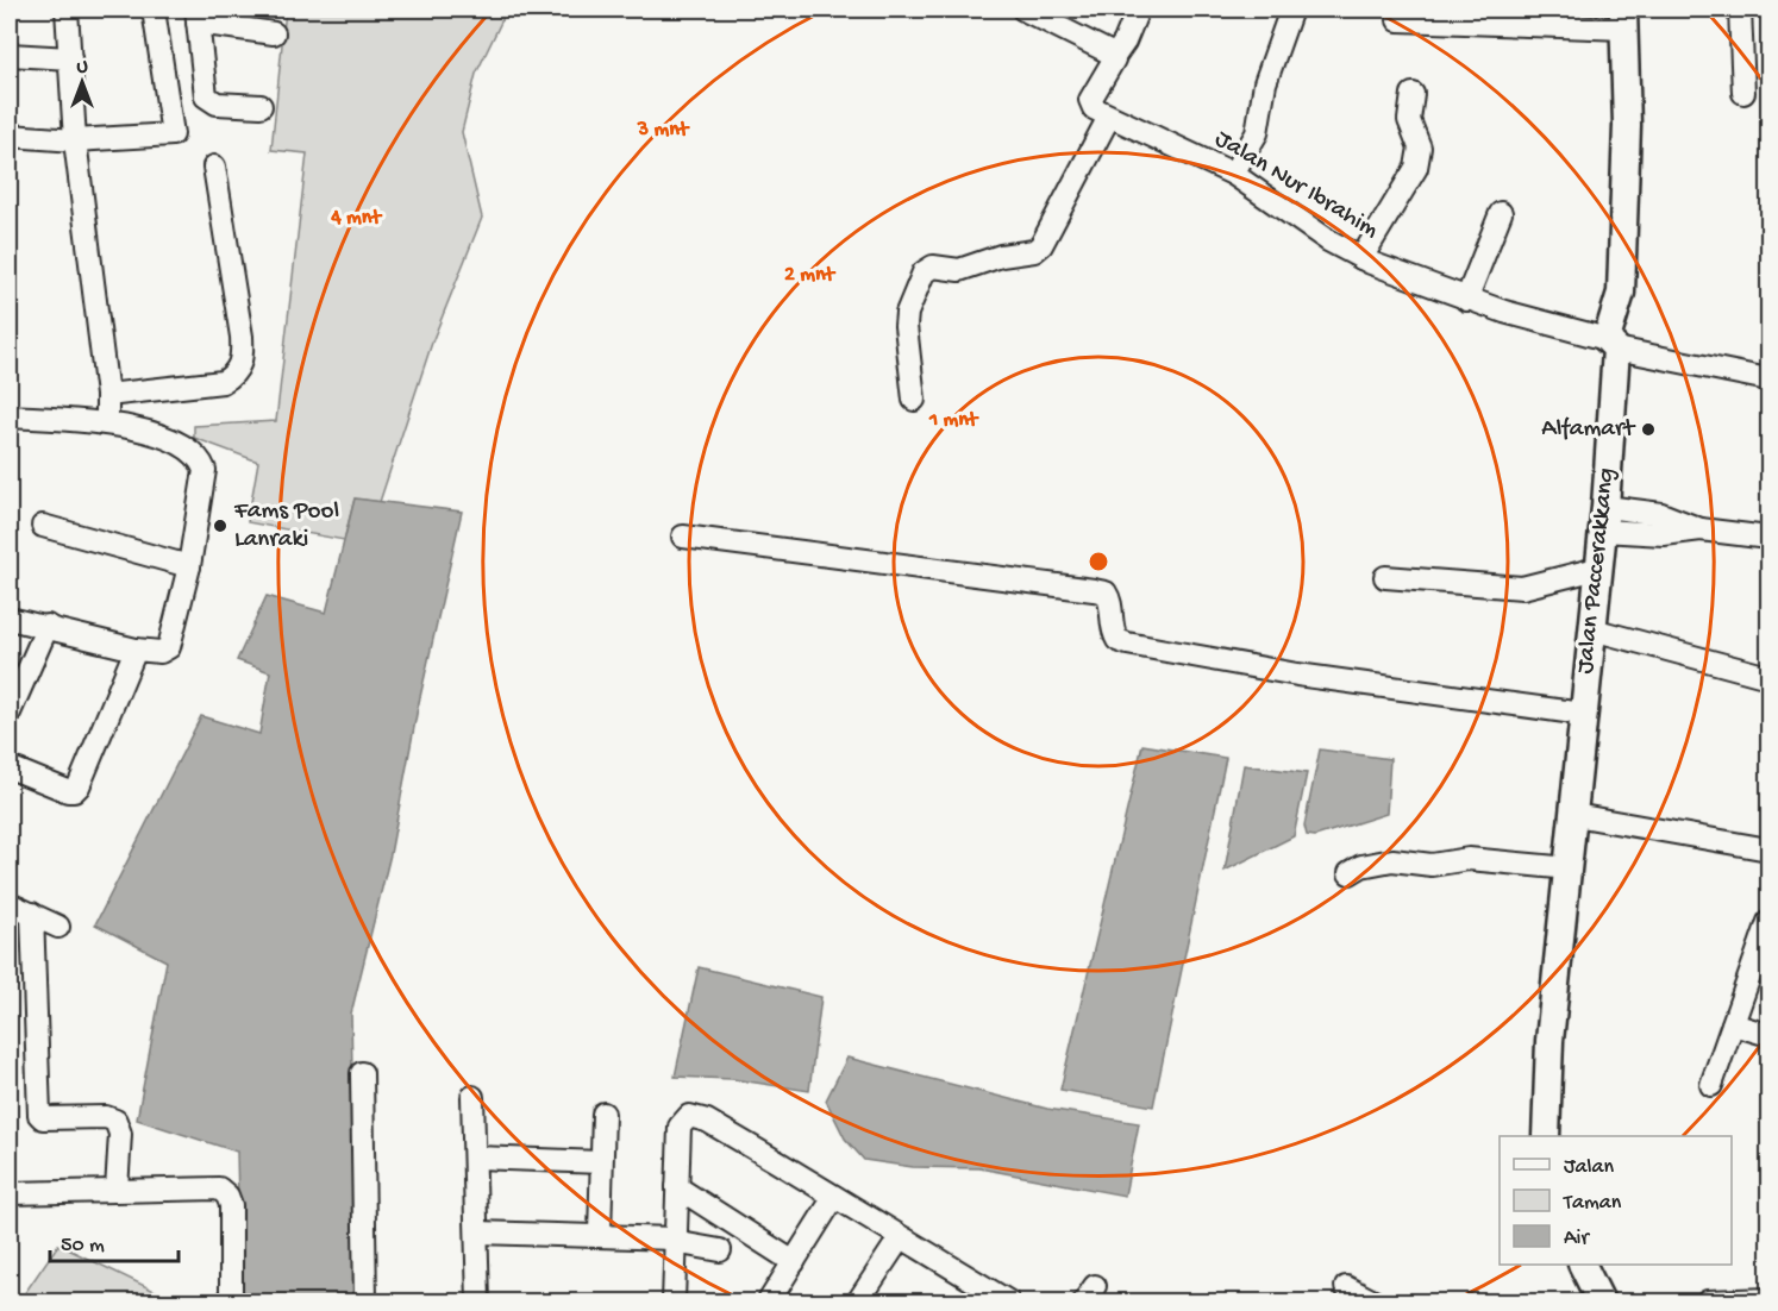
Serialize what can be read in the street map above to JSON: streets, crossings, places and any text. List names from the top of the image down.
{
  "streets": {
    "main road": ["Jalan Paccerakkang"],
    "street": ["Jalan Nur Ibrahim"]
  },
  "crossings": [
    ["Jalan Nur Ibrahim", "Jalan Paccerakkang"]
  ],
  "places": ["Alfamart", "Fams Pool Lanraki"],
  "legend": ["Jalan", "Taman", "Air"],
  "scale_bar": "50 m",
  "north": "top",
  "rings": [
    "3 mnt",
    "4 mnt",
    "2 mnt",
    "1 mnt"
  ]
}
